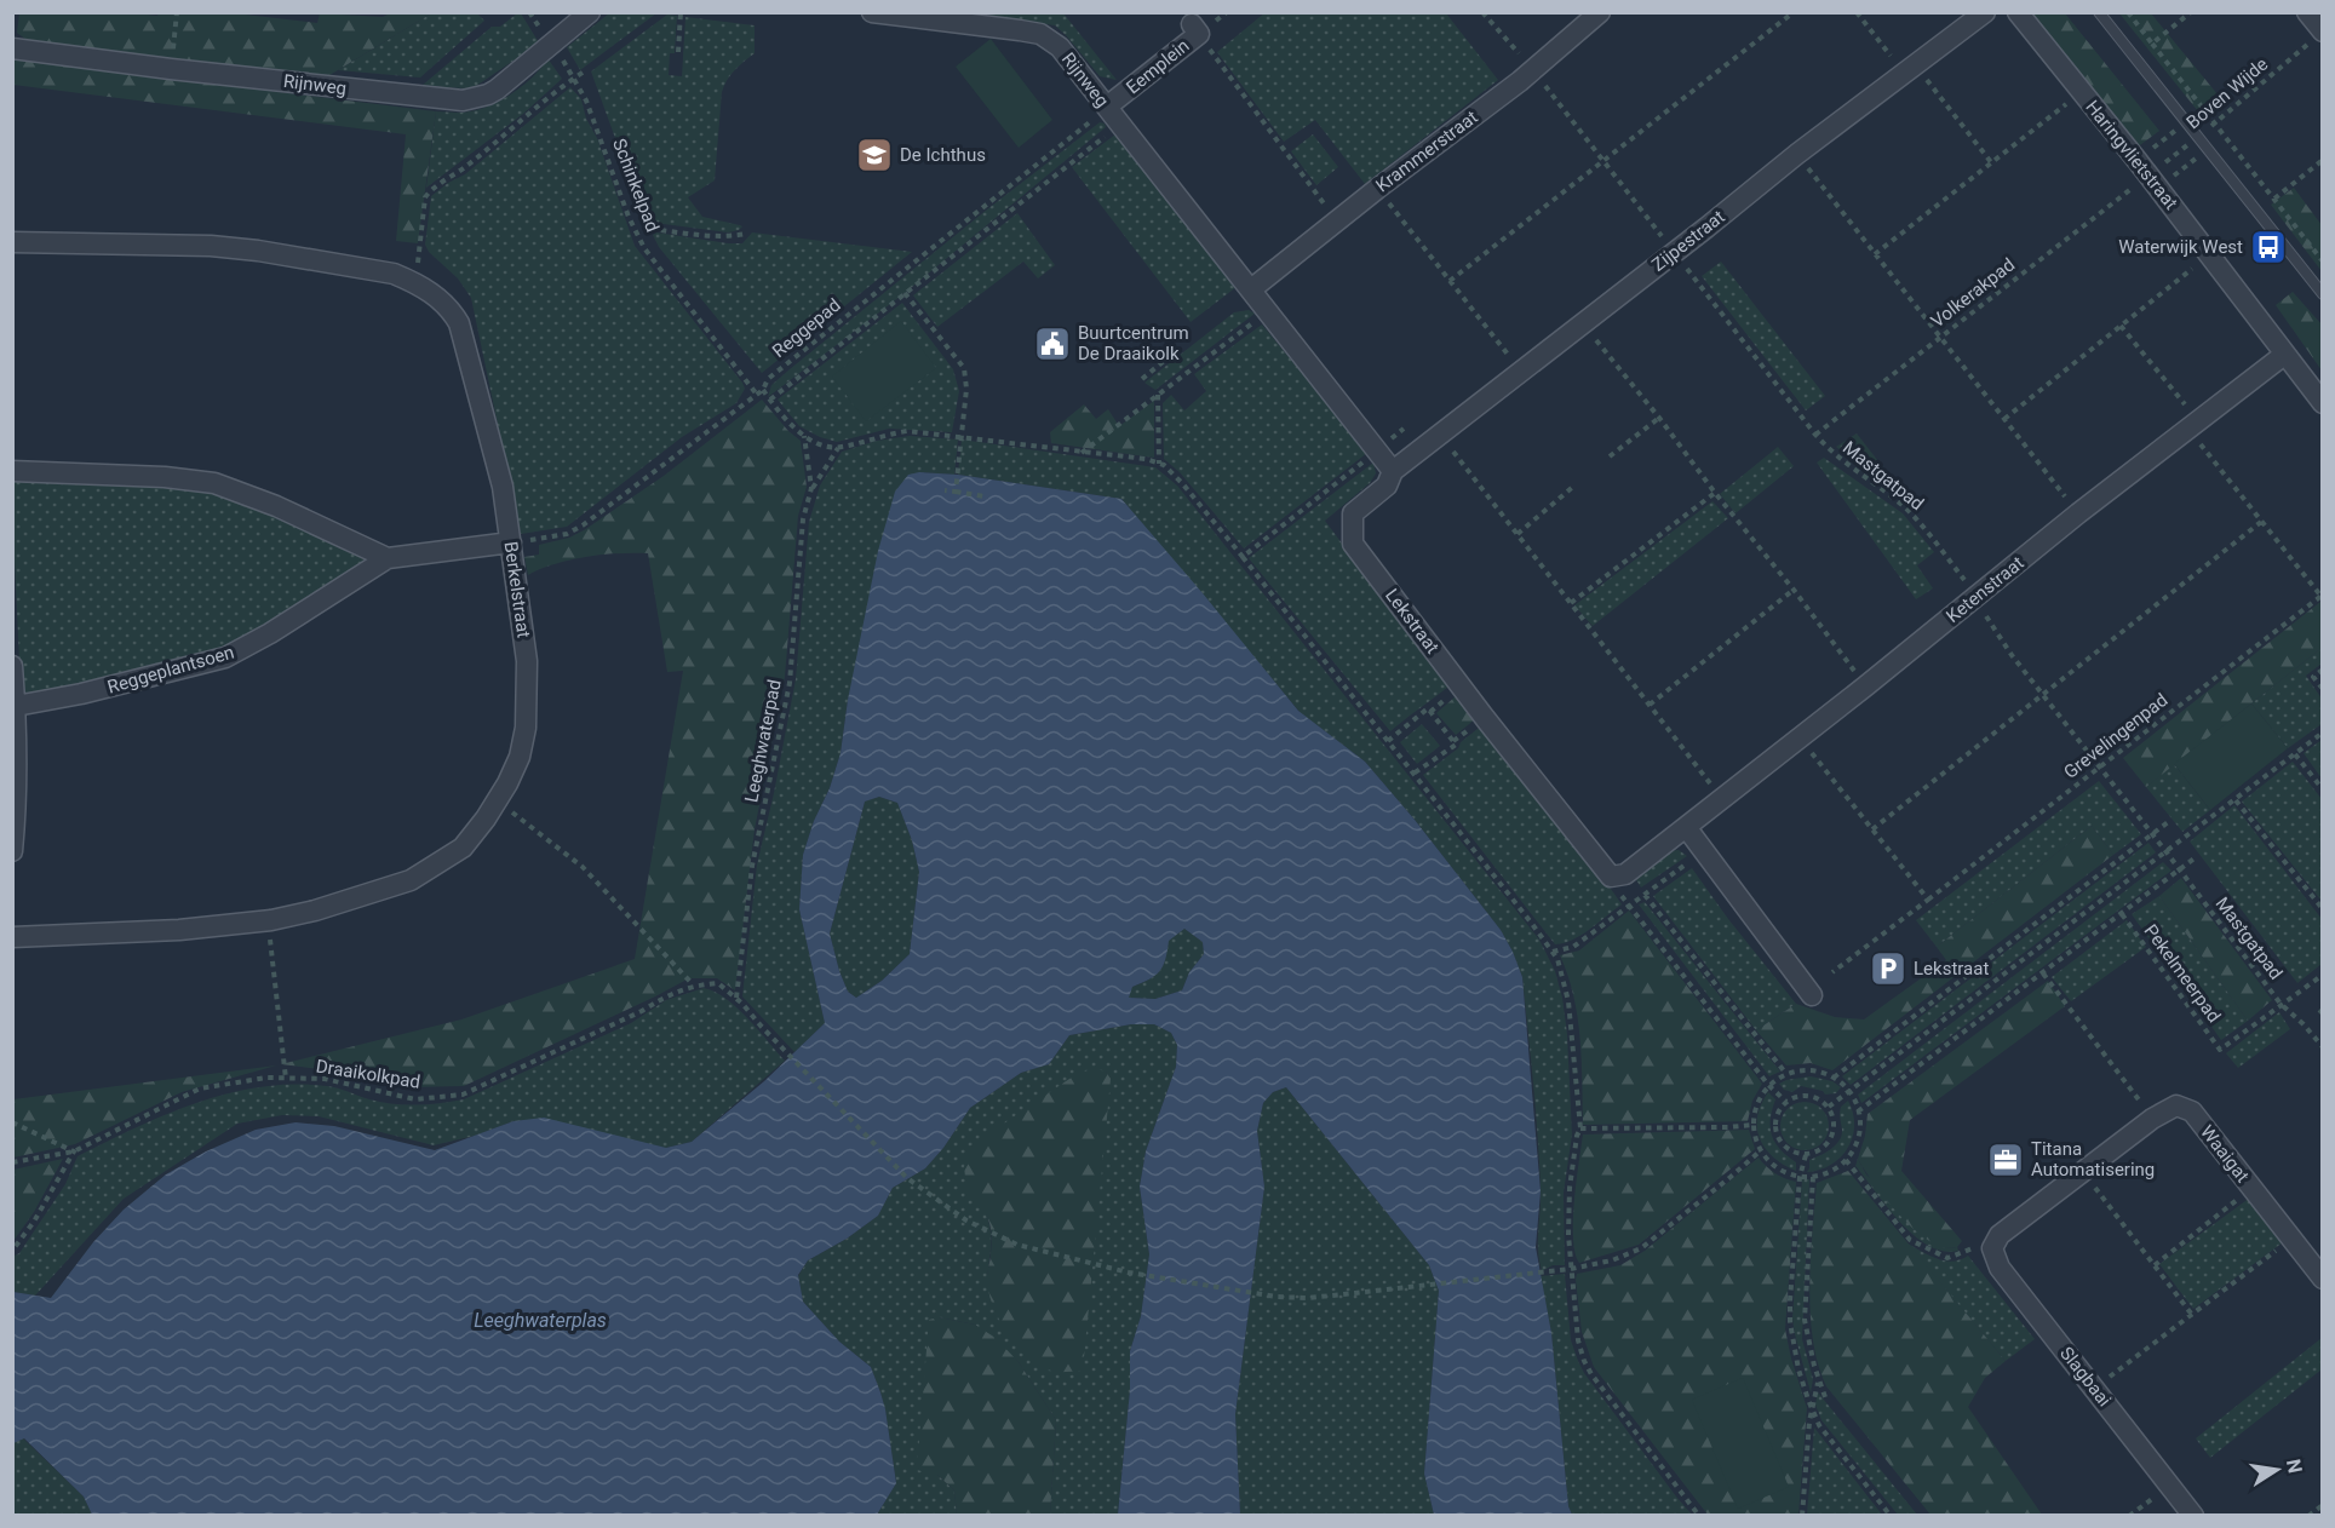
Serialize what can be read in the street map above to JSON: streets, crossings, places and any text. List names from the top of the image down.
{
  "streets": {
    "street": [
      "Eemplein",
      "Rijnweg",
      "Krammerstraat",
      "Haringvlietstraat",
      "Zijpestraat",
      "Berkelstraat",
      "Ketenstraat",
      "Lekstraat",
      "Reggeplantsoen",
      "Waaigat",
      "Slagbaai"
    ],
    "path": [
      "Boven Wijde",
      "Schinkelpad",
      "Volkerakpad",
      "Reggepad",
      "Mastgatpad",
      "Grevelingenpad",
      "Leeghwaterpad",
      "Pekelmeerpad",
      "Draaikolkpad"
    ]
  },
  "crossings": [
    ["Eemplein", "Rijnweg"],
    ["Eemplein", "Reggepad"],
    ["Rijnweg", "Schinkelpad"],
    ["Rijnweg", "Reggepad"],
    ["Boven Wijde", "Haringvlietstraat"],
    ["Boven Wijde", "Volkerakpad"],
    ["Krammerstraat", "Mastgatpad"],
    ["Haringvlietstraat", "Volkerakpad"],
    ["Haringvlietstraat", "Ketenstraat"],
    ["Schinkelpad", "Reggepad"],
    ["Zijpestraat", "Mastgatpad"],
    ["Zijpestraat", "Lekstraat"],
    ["Volkerakpad", "Mastgatpad"],
    ["Reggepad", "Berkelstraat"],
    ["Reggepad", "Reggeplantsoen"],
    ["Mastgatpad", "Ketenstraat"],
    ["Mastgatpad", "Grevelingenpad"],
    ["Mastgatpad", "Pekelmeerpad"],
    ["Berkelstraat", "Reggeplantsoen"],
    ["Waaigat", "Slagbaai"]
  ],
  "water": ["Leeghwaterplas"],
  "places": {
    "school or university": ["De Ichthus"],
    "bus stop": ["Waterwijk West"],
    "public building": ["Buurtcentrum De Draaikolk"],
    "parking": ["Lekstraat"],
    "office": ["Titana Automatisering"]
  },
  "north": "right"
}
